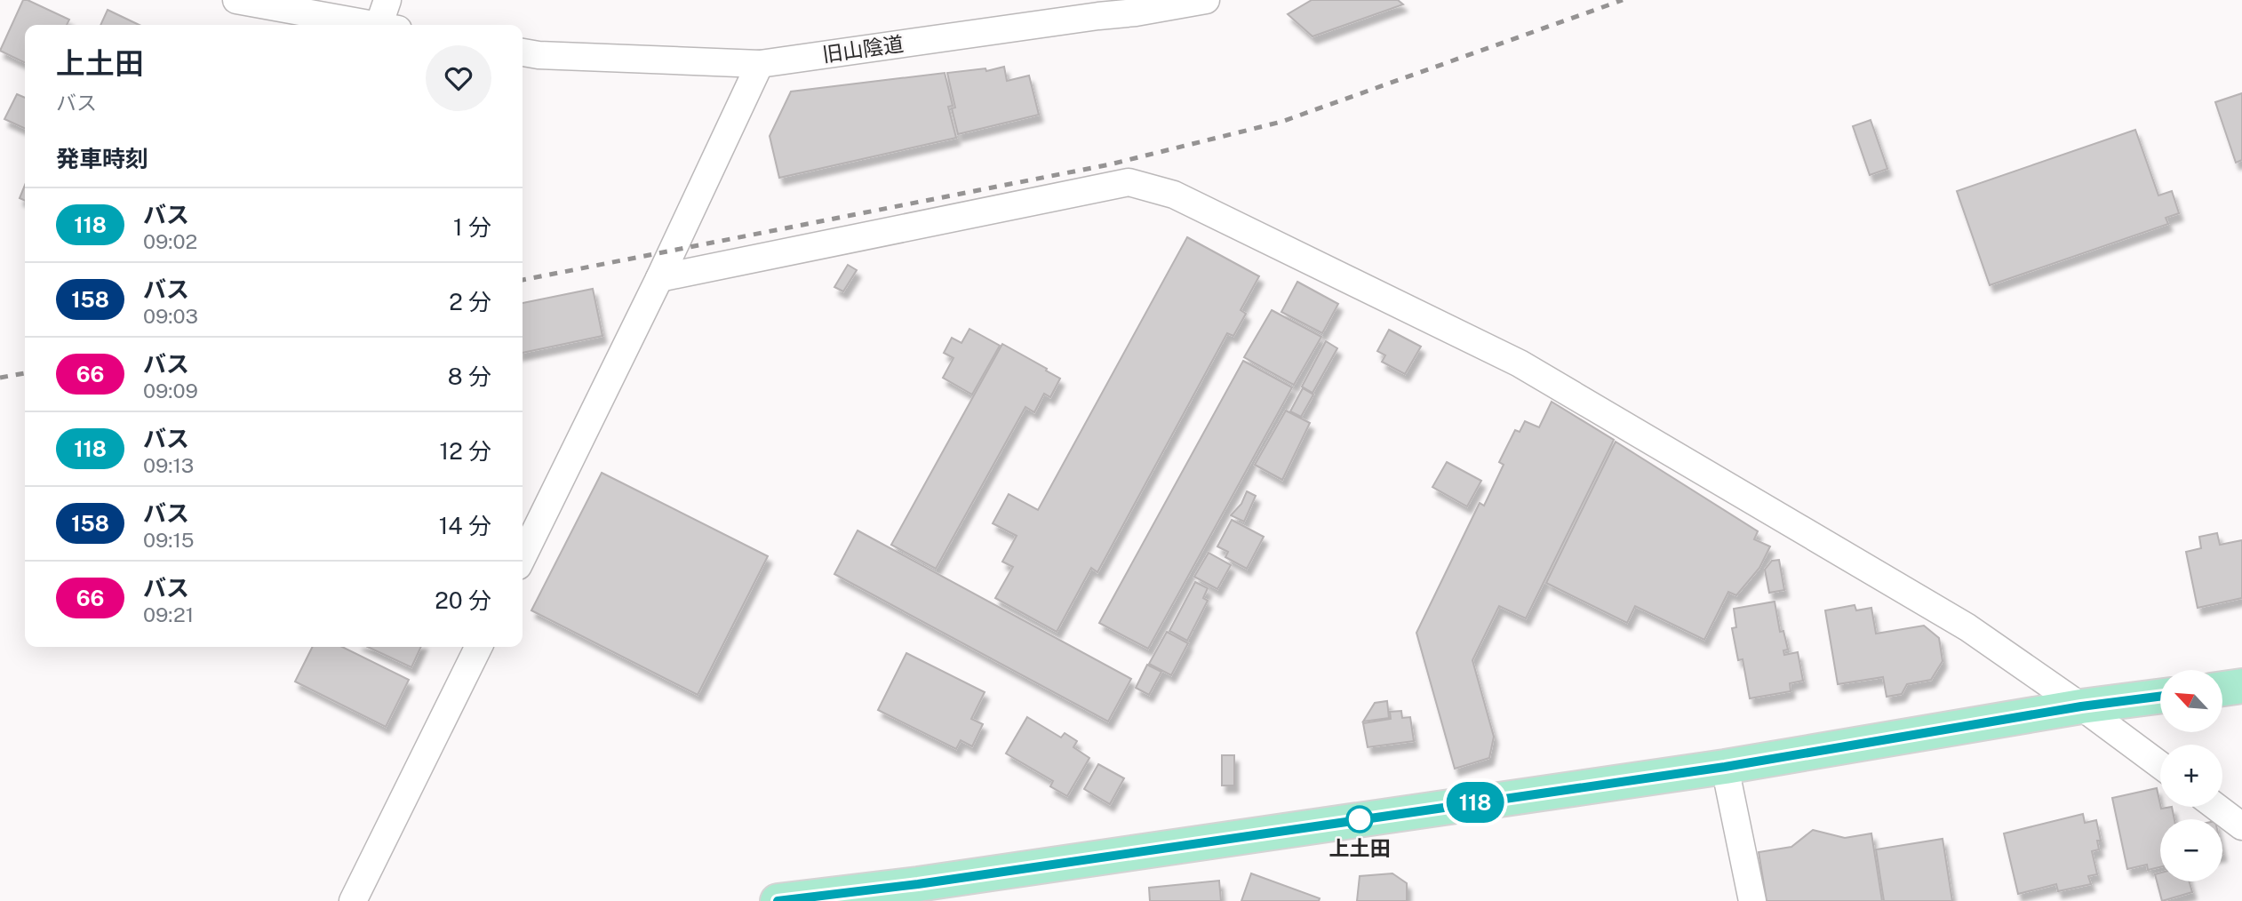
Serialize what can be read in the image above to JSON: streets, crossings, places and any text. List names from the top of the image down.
{
  "streets": {
    "street": ["旧山陰道"]
  },
  "places": ["上土田"],
  "lines": ["bus line 118"],
  "north": "top left",
  "page": {
    "on_map": "118",
    "heading": [
      ["上土田", "バス"],
      "発車時刻"
    ],
    "list": [
      {
        "mark": "118",
        "name": "バス",
        "note": "09:02",
        "value": "1 分"
      },
      {
        "mark": "158",
        "name": "バス",
        "note": "09:03",
        "value": "2 分"
      },
      {
        "mark": "66",
        "name": "バス",
        "note": "09:09",
        "value": "8 分"
      },
      {
        "mark": "118",
        "name": "バス",
        "note": "09:13",
        "value": "12 分"
      },
      {
        "mark": "158",
        "name": "バス",
        "note": "09:15",
        "value": "14 分"
      },
      {
        "mark": "66",
        "name": "バス",
        "note": "09:21",
        "value": "20 分"
      }
    ],
    "map_buttons": ["+", "−"]
  }
}
